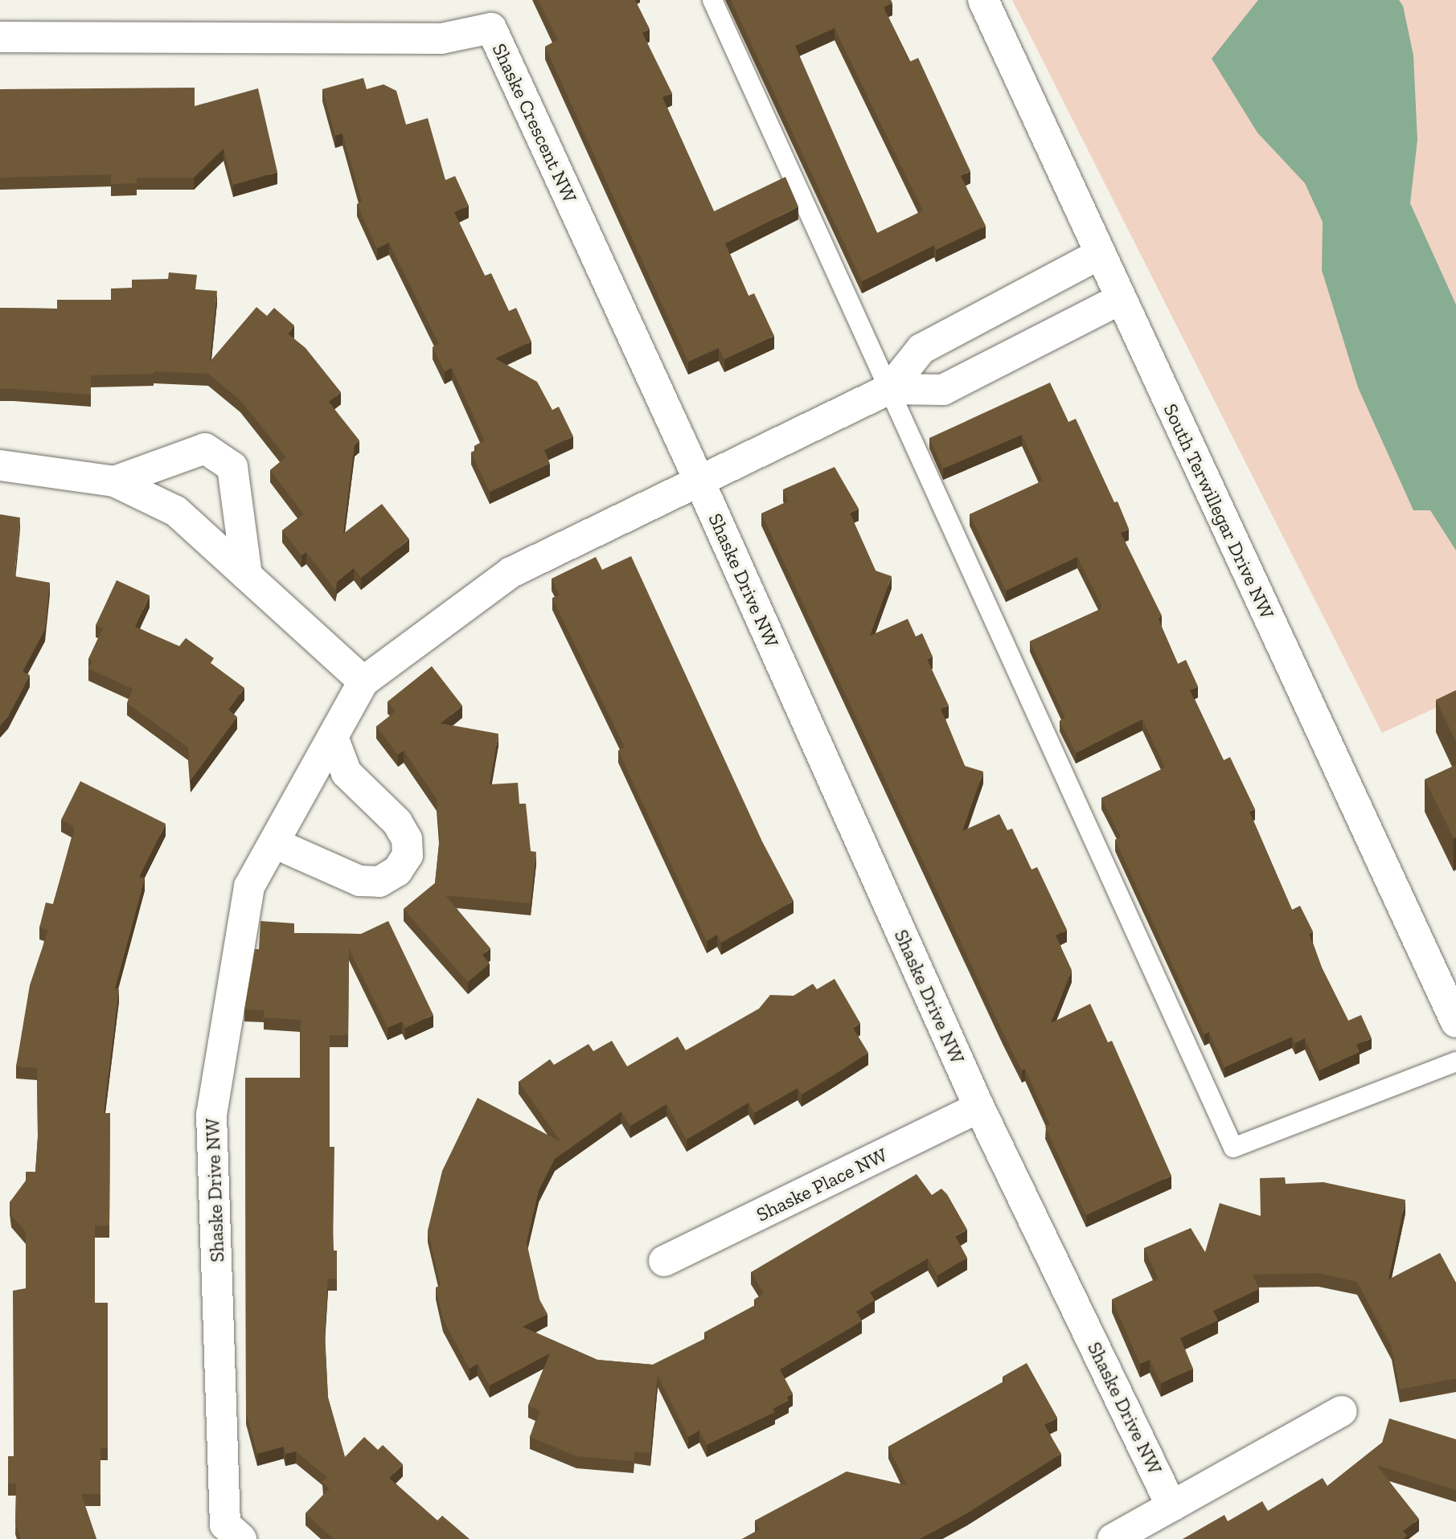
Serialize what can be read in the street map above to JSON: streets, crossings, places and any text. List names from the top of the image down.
{
  "streets": {
    "street": [
      "Shaske Crescent NW",
      "South Terwillegar Drive NW",
      "Shaske Drive NW",
      "Shaske Place NW"
    ]
  },
  "crossings": [
    ["Shaske Crescent NW", "Shaske Drive NW"],
    ["South Terwillegar Drive NW", "Shaske Drive NW"],
    ["Shaske Drive NW", "Shaske Place NW"]
  ]
}
